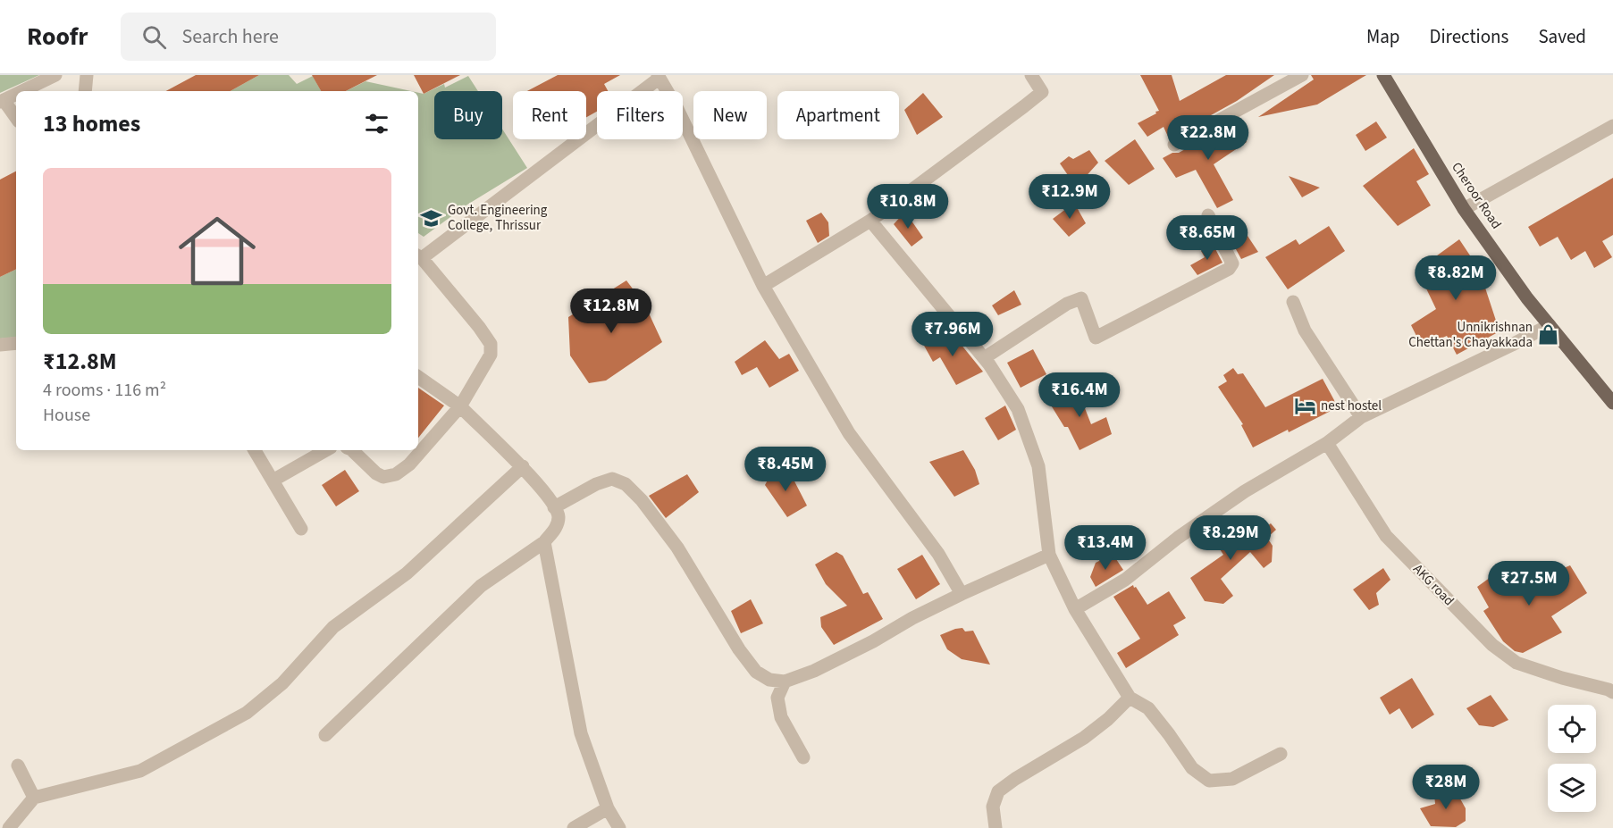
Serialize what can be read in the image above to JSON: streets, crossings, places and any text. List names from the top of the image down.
{
  "streets": {
    "main road": ["Cheroor Road"],
    "street": ["AKG road"]
  },
  "places": {
    "school or university": ["Govt. Engineering College, Thrissur"],
    "shop": ["Unnikrishnan Chettan's Chayakkada"],
    "hotel": ["nest hostel"]
  },
  "page": {
    "header": "Roofr",
    "search": "Search here",
    "nav": ["Map", "Directions", "Saved"],
    "chip": [
      "Buy",
      "Rent",
      "Filters",
      "New",
      "Apartment"
    ],
    "heading": "13 homes",
    "price": [
      "₹22.8M",
      "₹12.9M",
      "₹10.8M",
      "₹8.65M",
      "₹8.82M",
      "₹12.8M",
      "₹7.96M",
      "₹16.4M",
      "₹8.45M",
      "₹8.29M",
      "₹13.4M",
      "₹27.5M",
      "₹28M"
    ],
    "list": [
      {
        "name": "₹12.8M",
        "note": "4 rooms · 116 m² · House"
      }
    ]
  }
}
